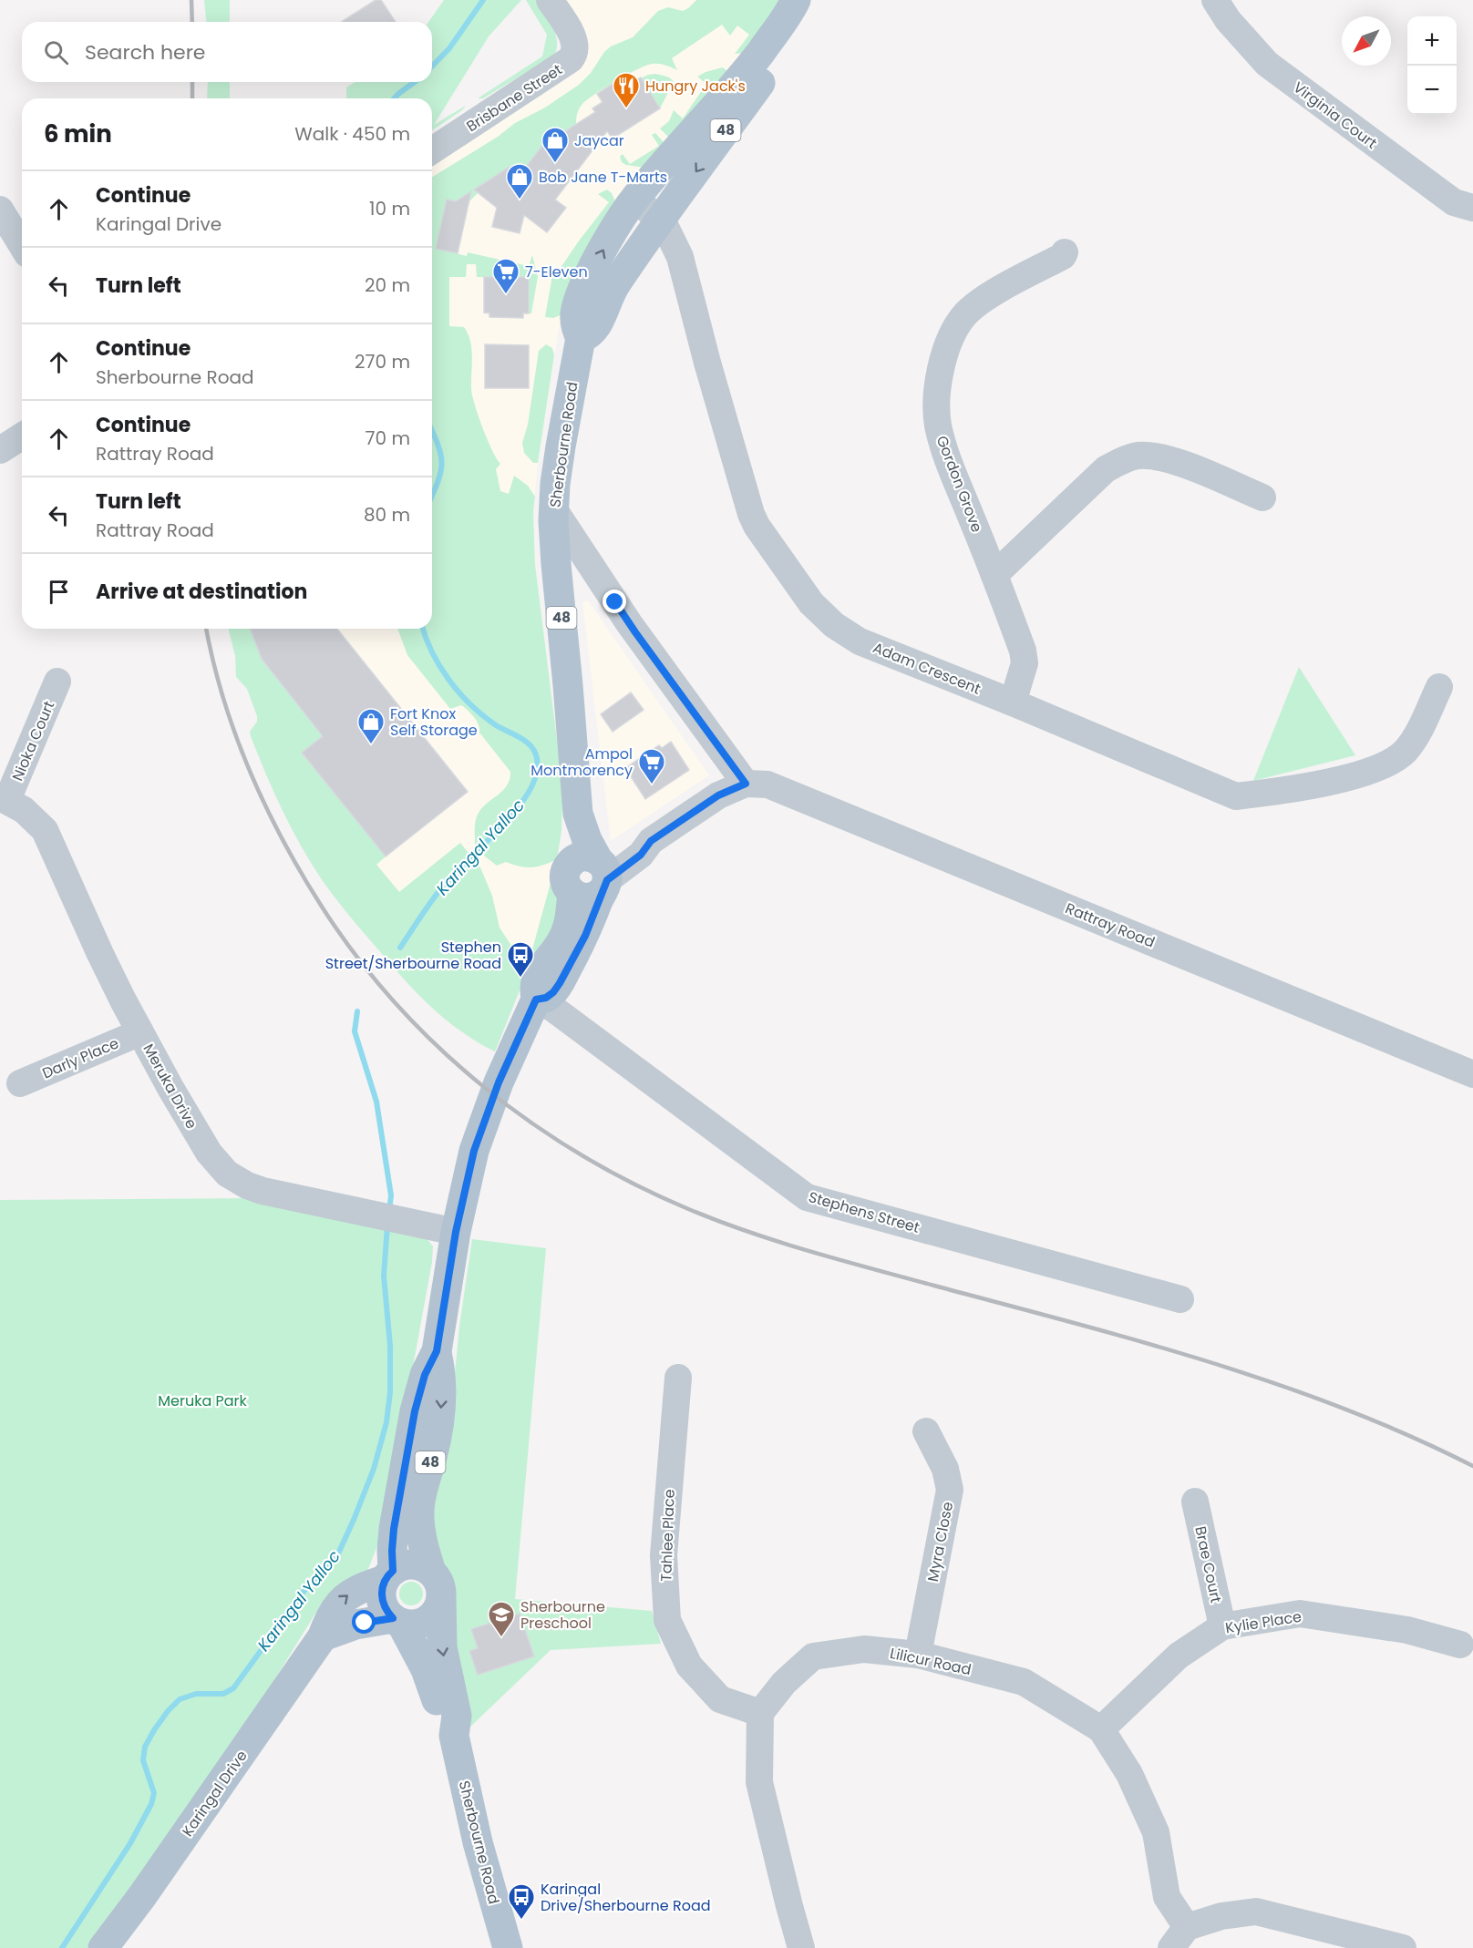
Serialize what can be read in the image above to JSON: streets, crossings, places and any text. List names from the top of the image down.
{
  "streets": {
    "main road": ["48", "Sherbourne Road", "Karingal Drive"],
    "street": [
      "Brisbane Street",
      "Virginia Court",
      "Gordon Grove",
      "Adam Crescent",
      "Nioka Court",
      "Rattray Road",
      "Darly Place",
      "Meruka Drive",
      "Stephens Street",
      "Tahlee Place",
      "Myra Close",
      "Brae Court",
      "Kylie Place",
      "Lilicur Road"
    ]
  },
  "crossings": [
    ["48", "Sherbourne Road"],
    ["48", "Adam Crescent"],
    ["48", "Karingal Drive"],
    ["Sherbourne Road", "Adam Crescent"],
    ["Sherbourne Road", "Meruka Drive"],
    ["Sherbourne Road", "Stephens Street"],
    ["Sherbourne Road", "Karingal Drive"],
    ["Gordon Grove", "Adam Crescent"],
    ["Nioka Court", "Meruka Drive"],
    ["Darly Place", "Meruka Drive"],
    ["Tahlee Place", "Lilicur Road"],
    ["Myra Close", "Lilicur Road"],
    ["Brae Court", "Kylie Place"],
    ["Kylie Place", "Lilicur Road"]
  ],
  "water": ["Karingal Yalloc"],
  "parks": ["Meruka Park"],
  "places": {
    "restaurant": ["Hungry Jack's"],
    "shop": ["Jaycar", "Bob Jane T-Marts", "Fort Knox Self Storage"],
    "supermarket": ["7-Eleven", "Ampol Montmorency"],
    "bus stop": ["Stephen Street/Sherbourne Road", "Karingal Drive/Sherbourne Road"],
    "school or university": ["Sherbourne Preschool"]
  },
  "north": "bottom left",
  "page": {
    "map_buttons": ["+", "−"],
    "search": "Search here",
    "heading": ["6 min", "Walk · 450 m"],
    "list": [
      ["Continue", "Karingal Drive", "10 m"],
      ["Turn left", "20 m"],
      ["Continue", "Sherbourne Road", "270 m"],
      ["Continue", "Rattray Road", "70 m"],
      ["Turn left", "Rattray Road", "80 m"],
      "Arrive at destination"
    ]
  }
}
